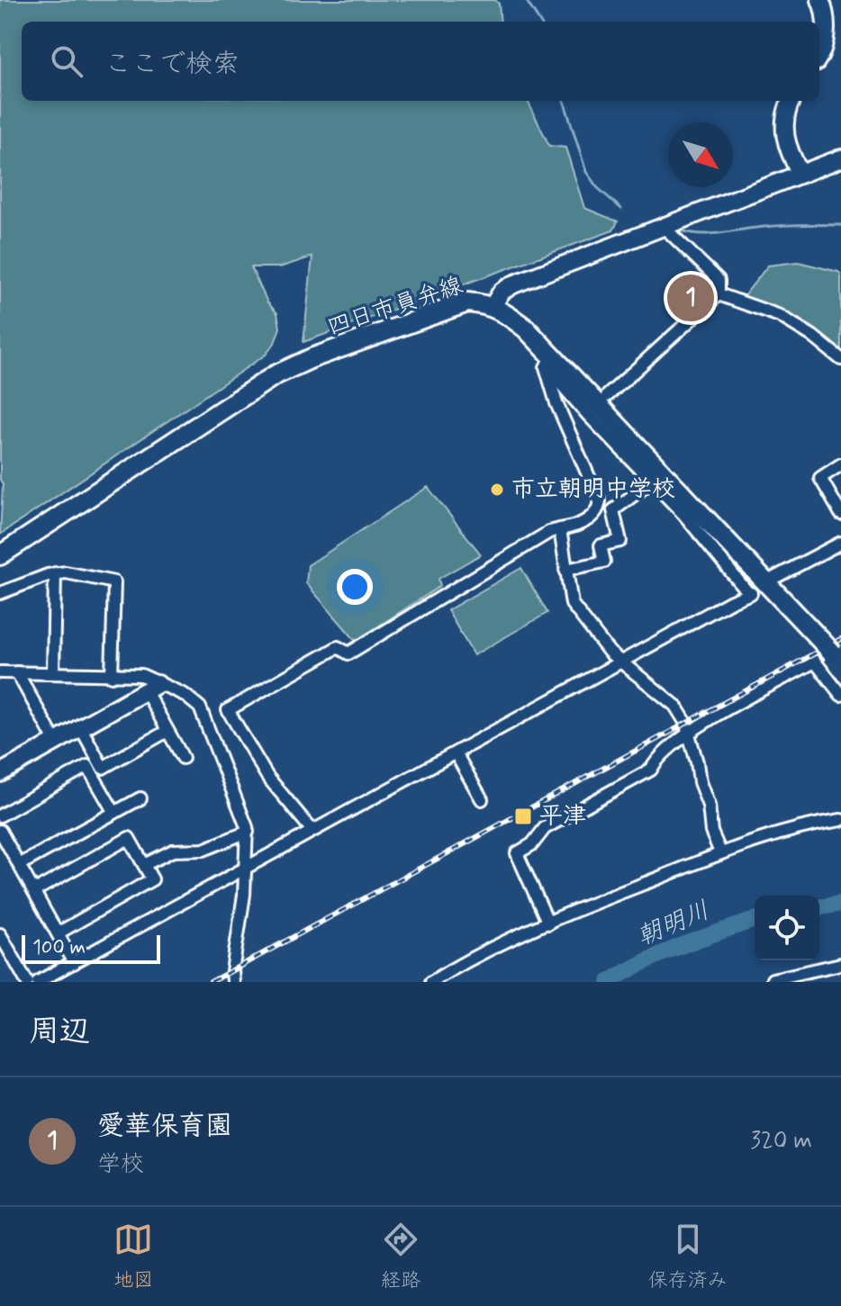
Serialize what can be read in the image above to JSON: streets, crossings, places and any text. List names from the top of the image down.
{
  "streets": {
    "main road": ["四日市員弁線"]
  },
  "water": ["朝明川"],
  "places": {
    "other": ["市立朝明中学校"],
    "transit": ["平津"]
  },
  "scale_bar": "100 m",
  "north": "bottom right",
  "page": {
    "search": "ここで検索",
    "pins": "1",
    "scale": "100 m",
    "heading": "周辺",
    "list": [
      {
        "mark": "1",
        "name": "愛華保育園",
        "note": "学校",
        "value": "320 m"
      }
    ],
    "nav": ["地図", "経路", "保存済み"]
  }
}
